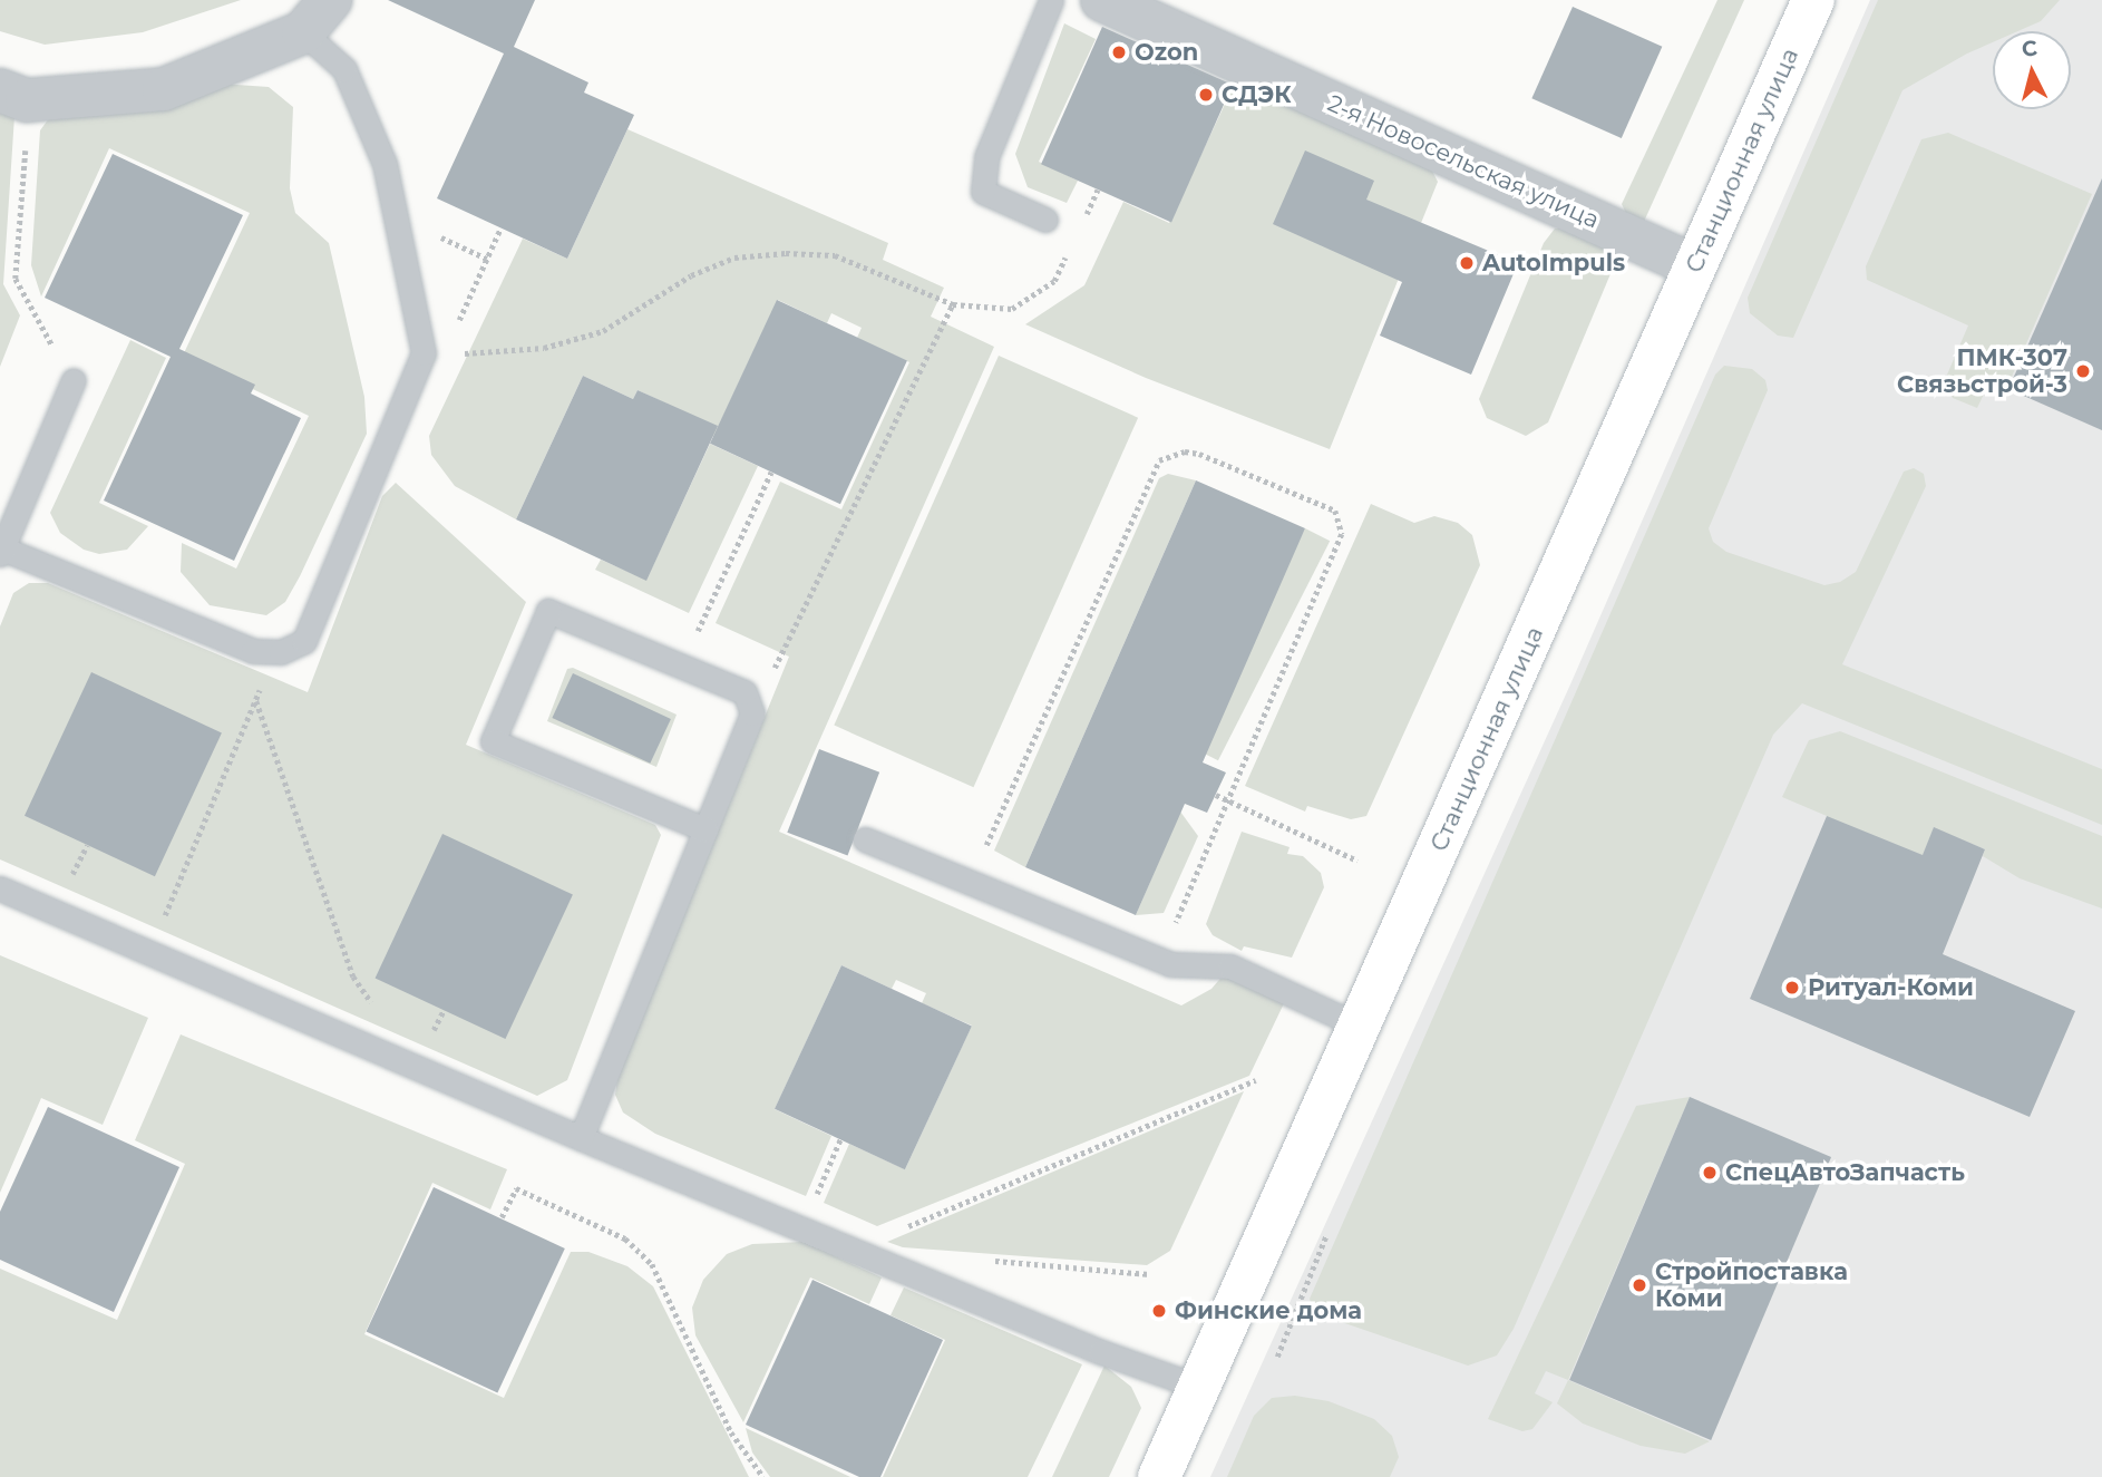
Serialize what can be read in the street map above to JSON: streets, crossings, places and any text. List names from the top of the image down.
{
  "streets": {
    "street": ["Станционная улица", "2-я Новосельская улица"]
  },
  "crossings": [
    ["Станционная улица", "2-я Новосельская улица"]
  ],
  "places": [
    "Ozon",
    "СДЭК",
    "AutoImpuls",
    "ПМК-307 Связьстрой-3",
    "Ритуал-Коми",
    "СпецАвтоЗапчасть",
    "Стройпоставка Коми",
    "Финские дома"
  ],
  "north": "top"
}
